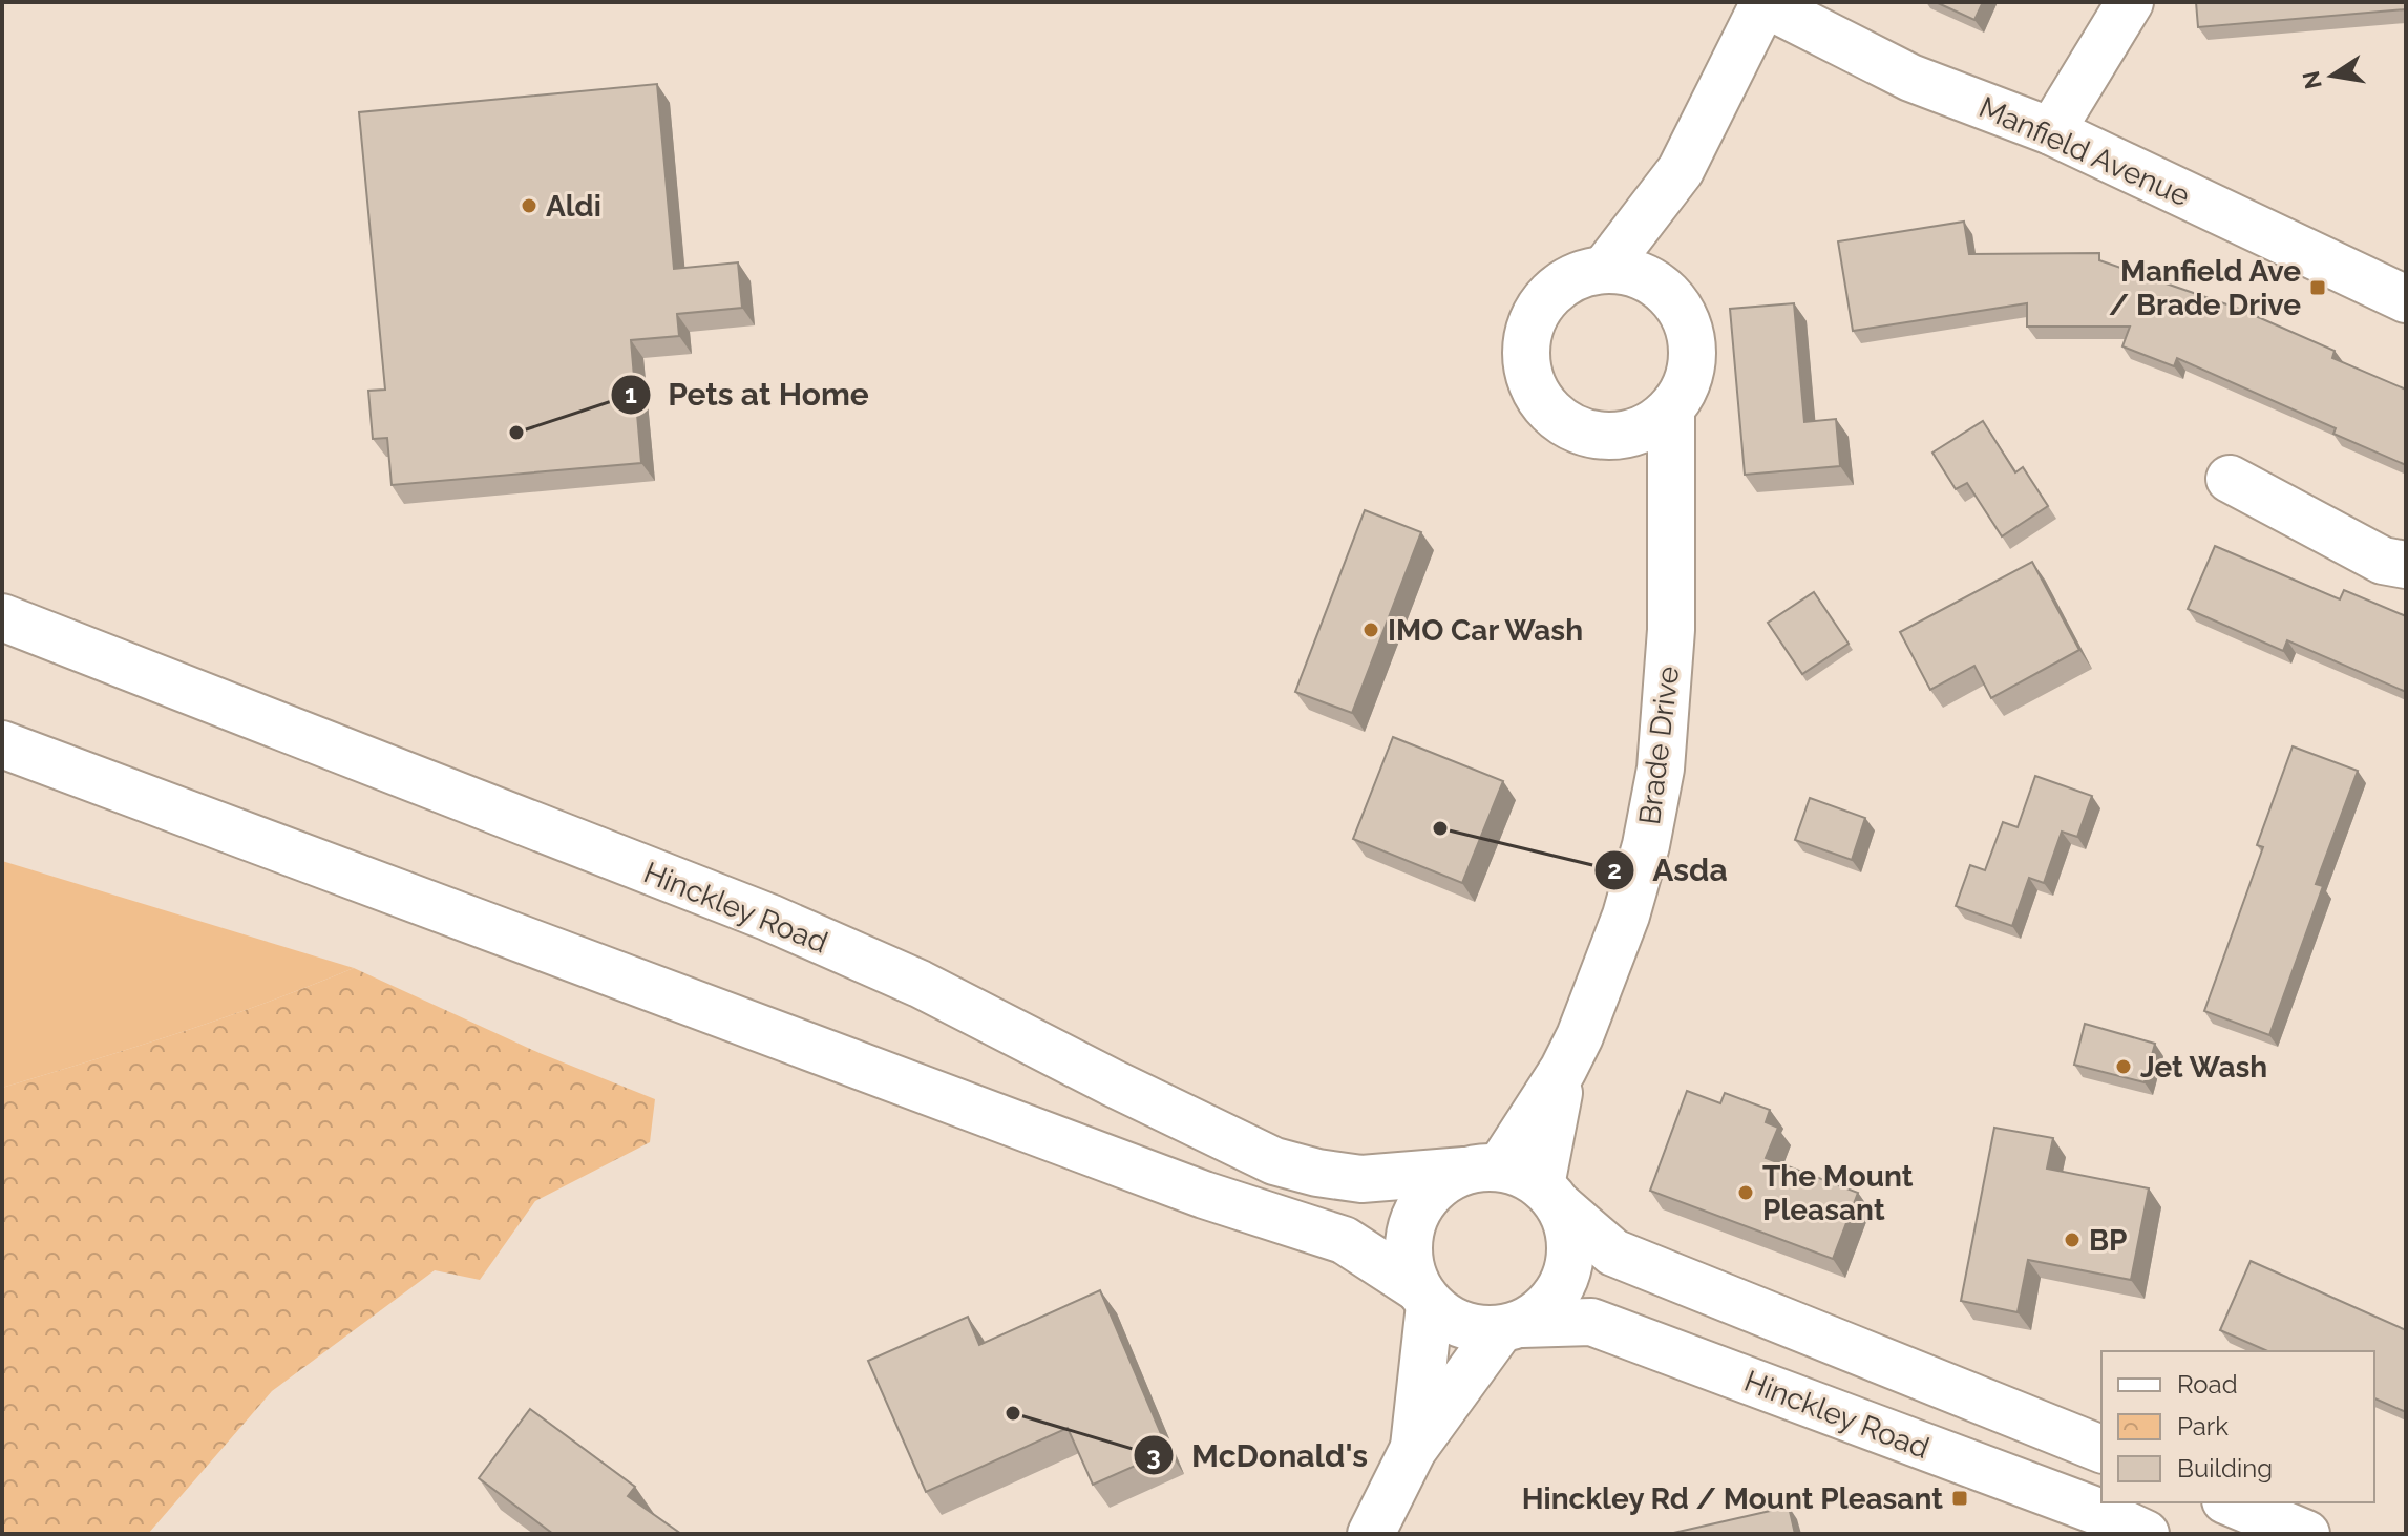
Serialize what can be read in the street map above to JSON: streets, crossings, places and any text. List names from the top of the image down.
{
  "streets": {
    "main road": ["Manfield Avenue", "Brade Drive", "Hinckley Road"]
  },
  "crossings": [
    ["Brade Drive", "Hinckley Road"]
  ],
  "places": {
    "other": [
      "Aldi",
      "Pets at Home",
      "IMO Car Wash",
      "Asda",
      "Jet Wash",
      "The Mount Pleasant",
      "BP",
      "McDonald's"
    ],
    "transit": ["Manfield Ave / Brade Drive", "Hinckley Rd / Mount Pleasant"]
  },
  "legend": ["Road", "Park", "Building"],
  "north": "left"
}
